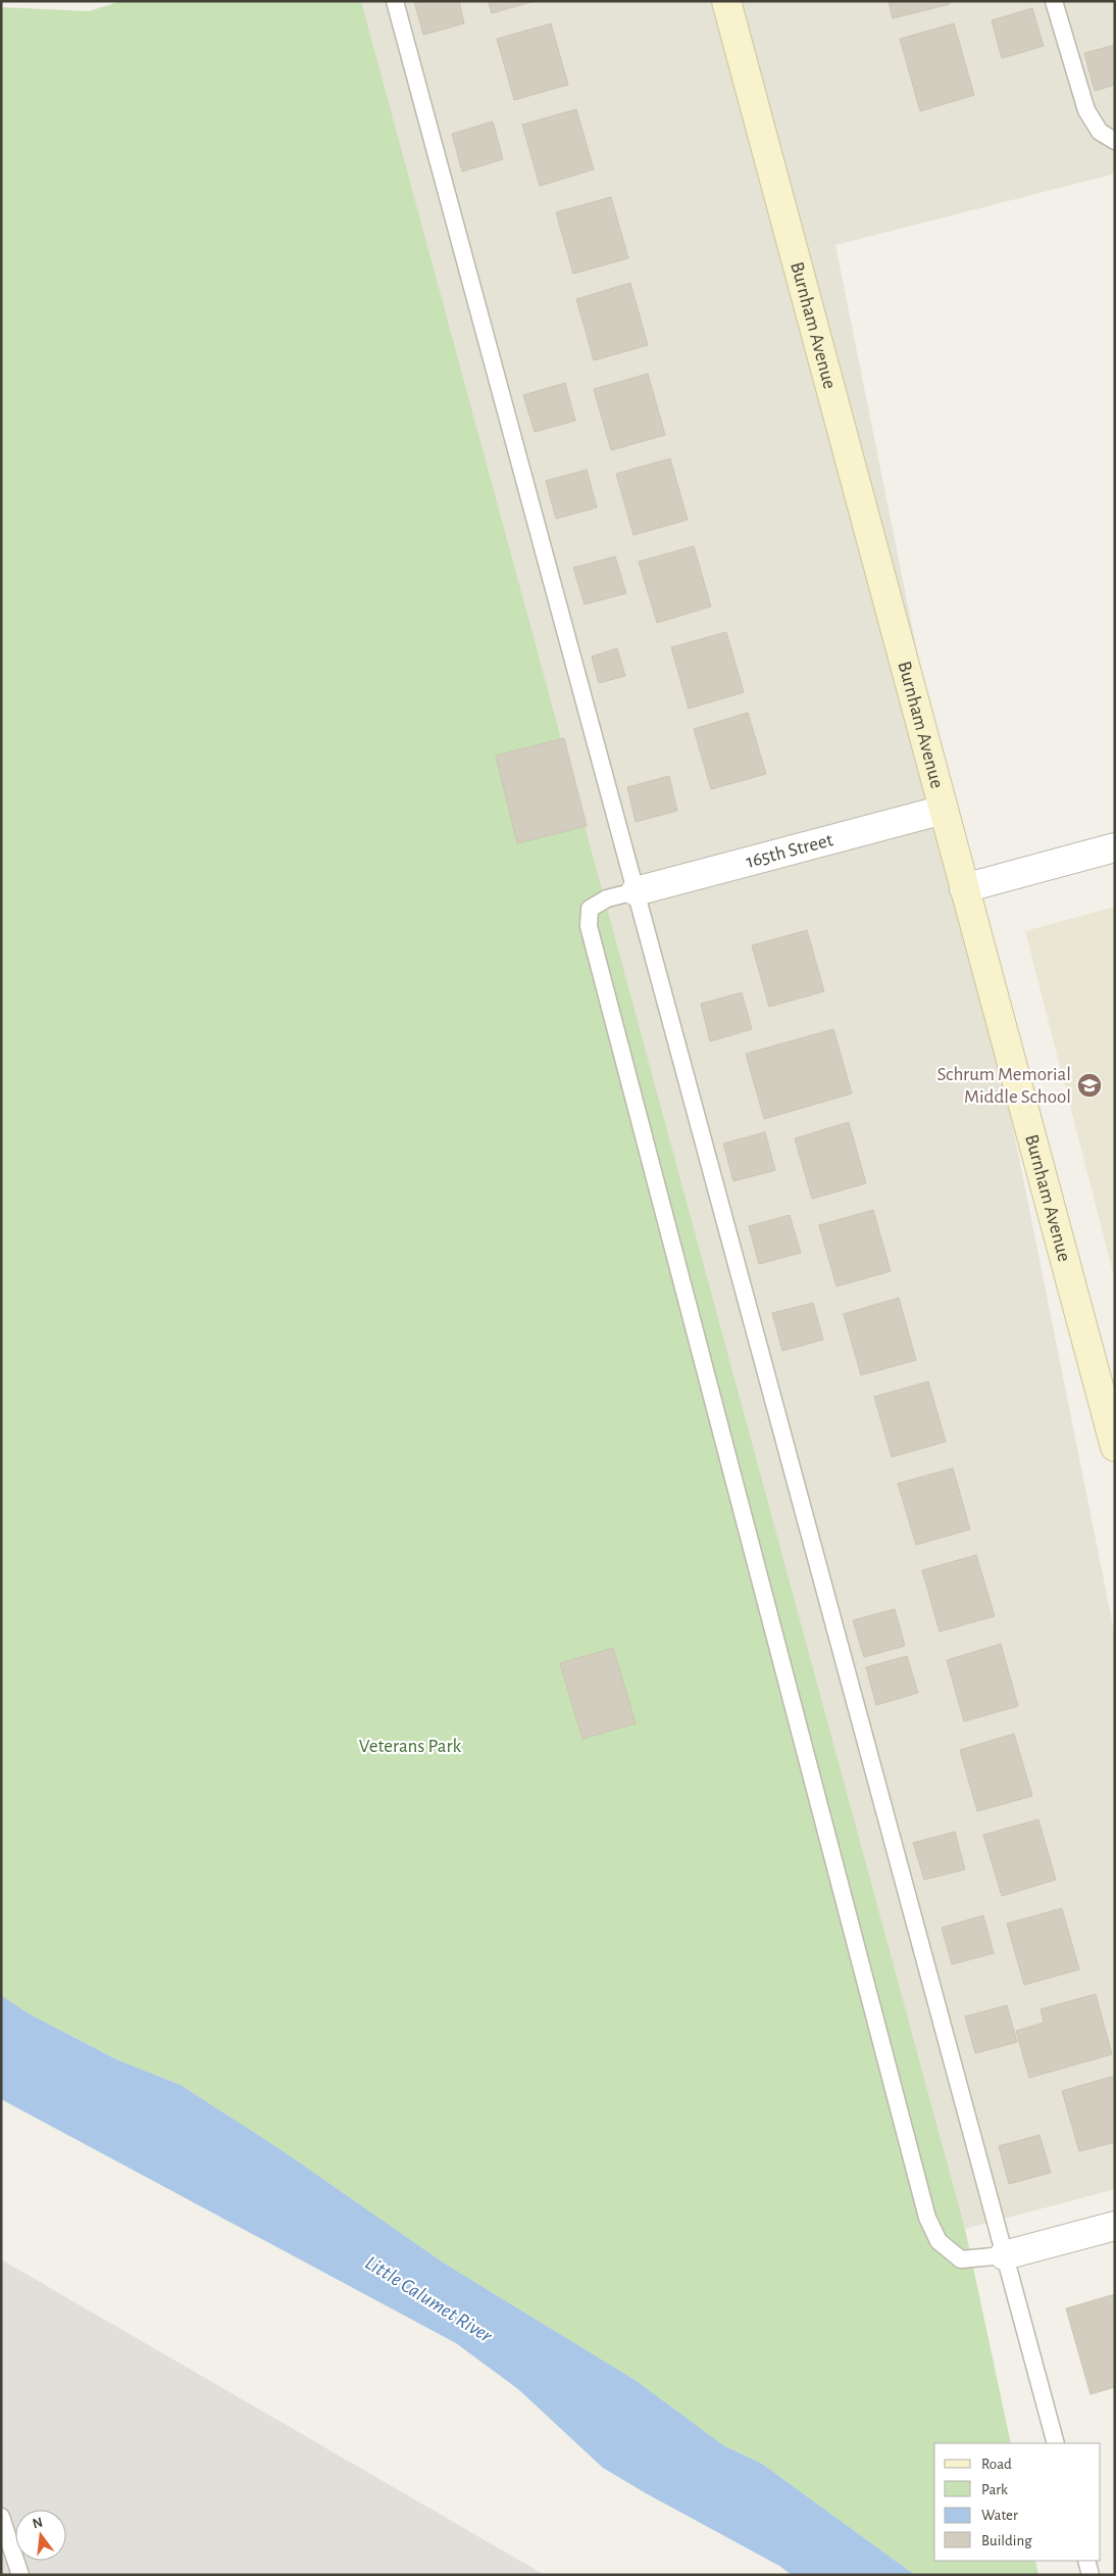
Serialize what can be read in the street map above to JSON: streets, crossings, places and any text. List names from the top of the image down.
{
  "streets": {
    "main road": ["Burnham Avenue"],
    "street": ["165th Street"]
  },
  "crossings": [
    ["Burnham Avenue", "165th Street"]
  ],
  "water": ["Little Calumet River"],
  "parks": ["Veterans Park"],
  "places": {
    "school or university": ["Schrum Memorial Middle School"]
  },
  "legend": [
    "Road",
    "Park",
    "Water",
    "Building"
  ],
  "north": "top"
}
